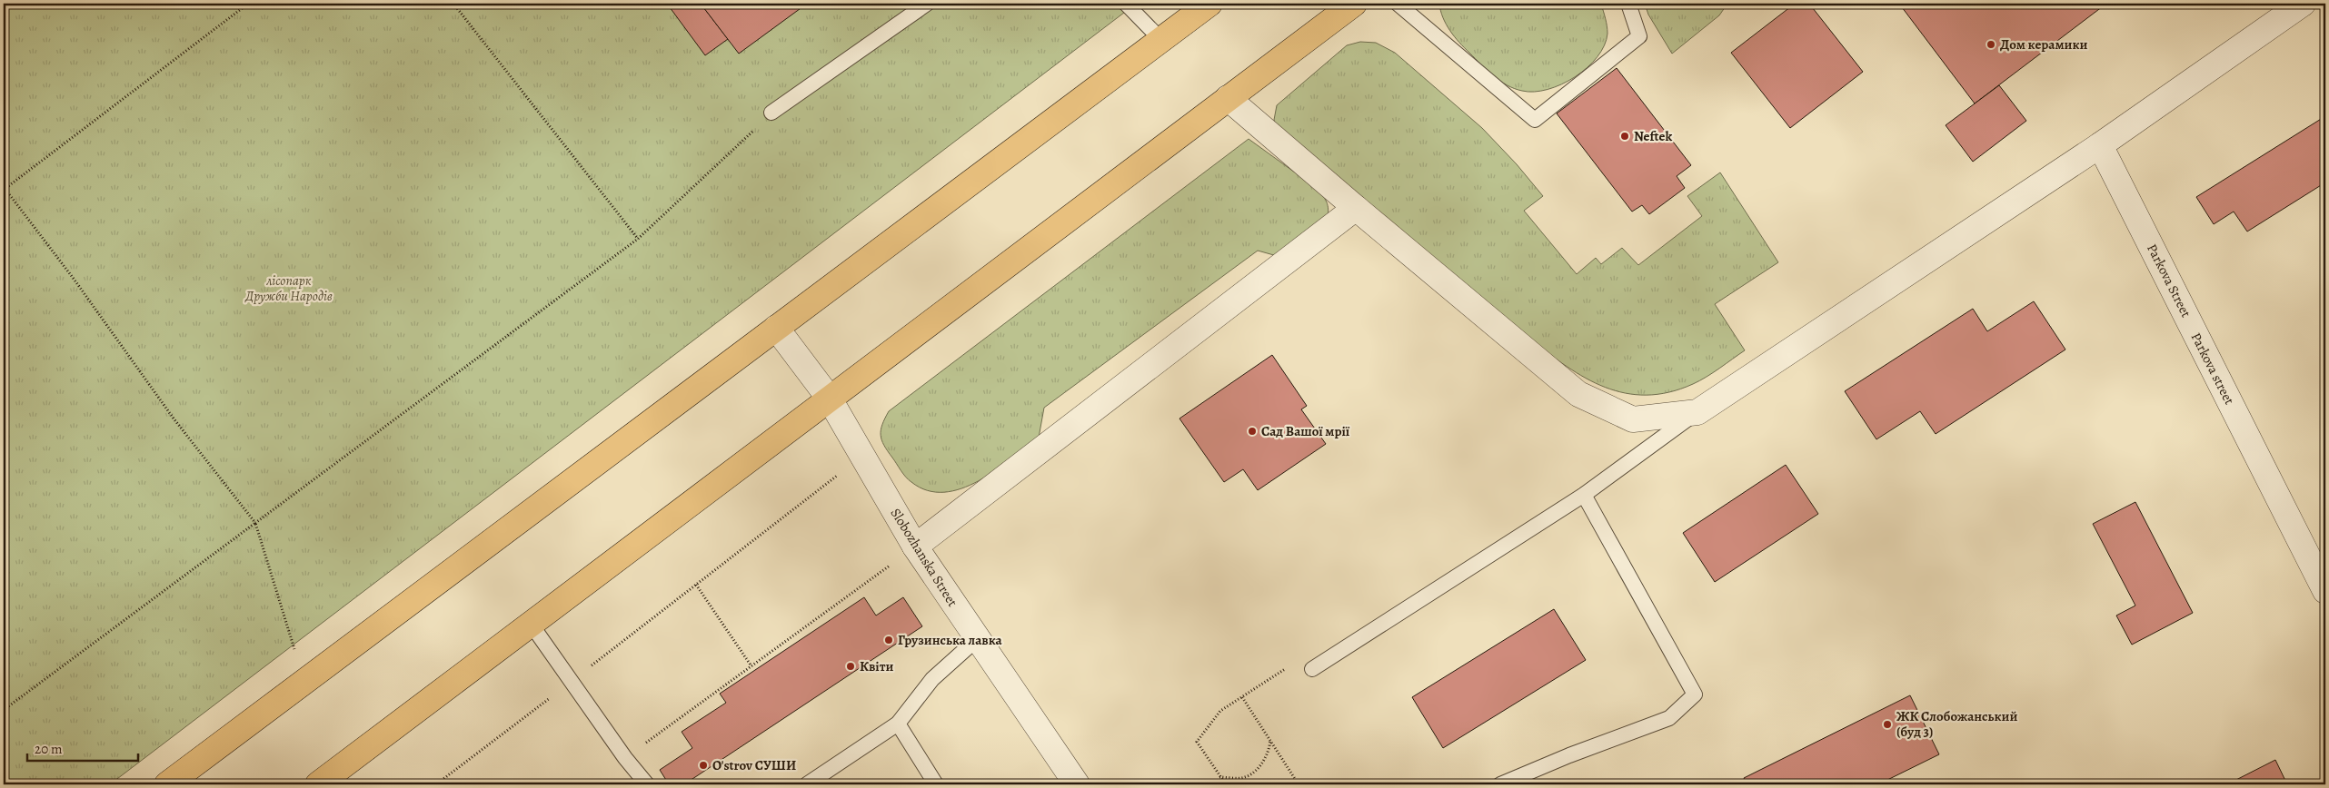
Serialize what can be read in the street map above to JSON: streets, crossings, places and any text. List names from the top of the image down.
{
  "streets": {
    "street": ["Parkova Street", "Parkova street", "Slobozhanska Street"]
  },
  "crossings": [
    ["Parkova Street", "Parkova street"]
  ],
  "parks": ["лісопарк Дружби Народів"],
  "places": [
    "Дом керамики",
    "Neftek",
    "Сад Вашої мрії",
    "Грузинська лавка",
    "Квіти",
    "ЖК Слобожанський (буд 3)",
    "O'strov СУШИ"
  ],
  "scale_bar": "20 m"
}
